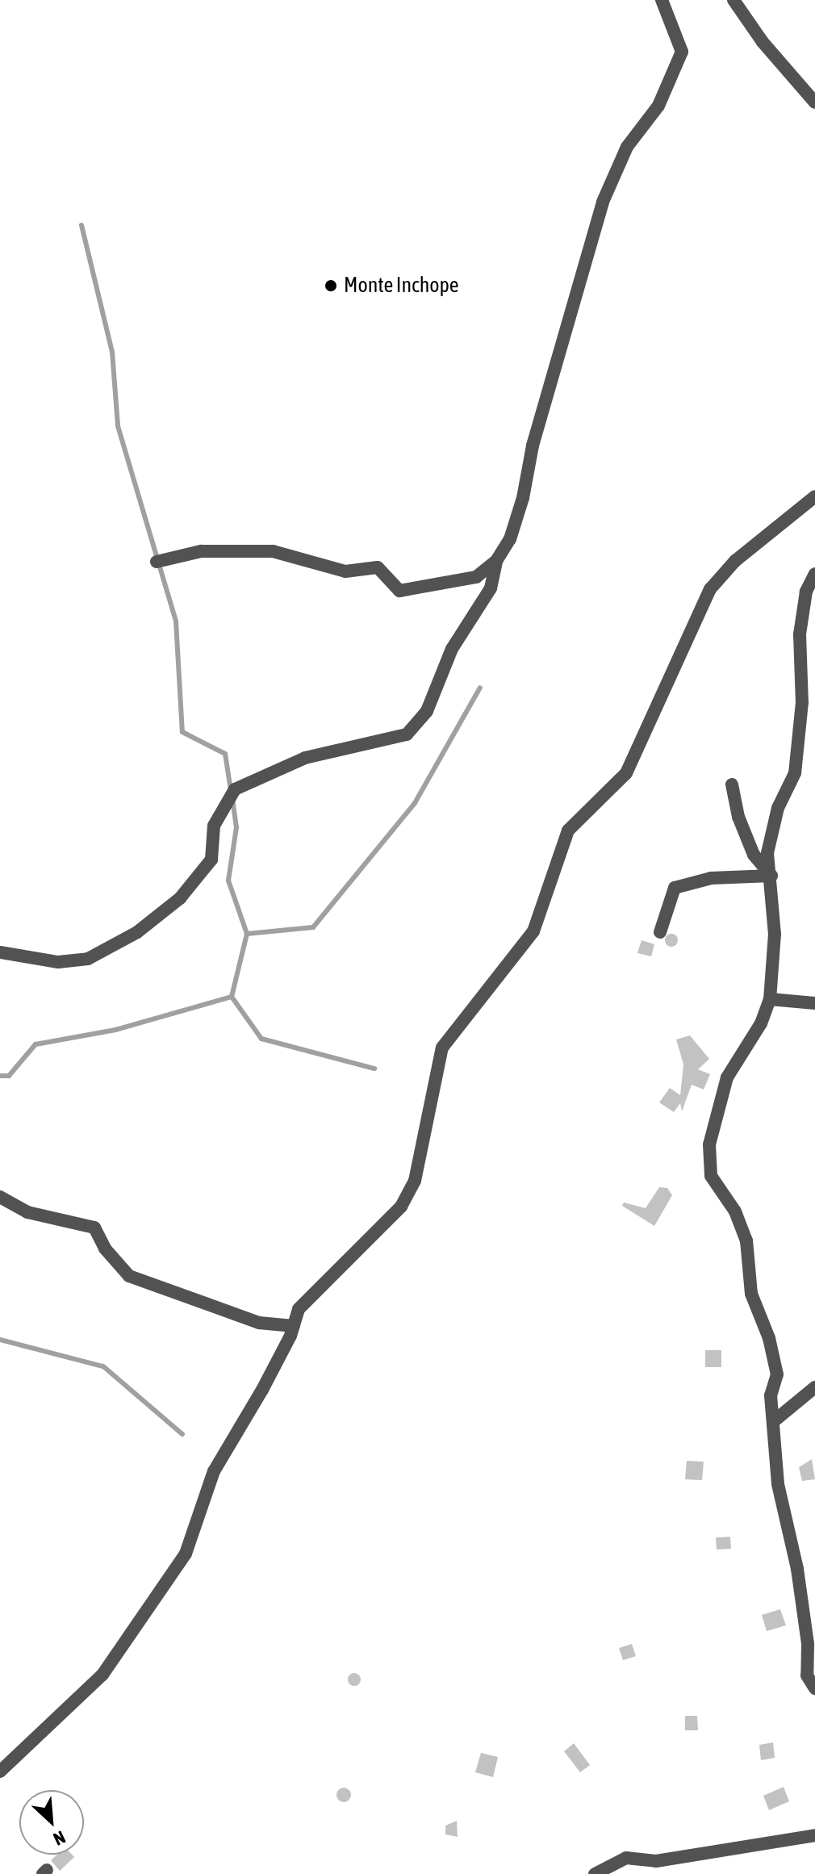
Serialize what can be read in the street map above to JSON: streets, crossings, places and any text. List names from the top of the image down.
{
  "places": ["Monte Inchope"],
  "north": "bottom right"
}
